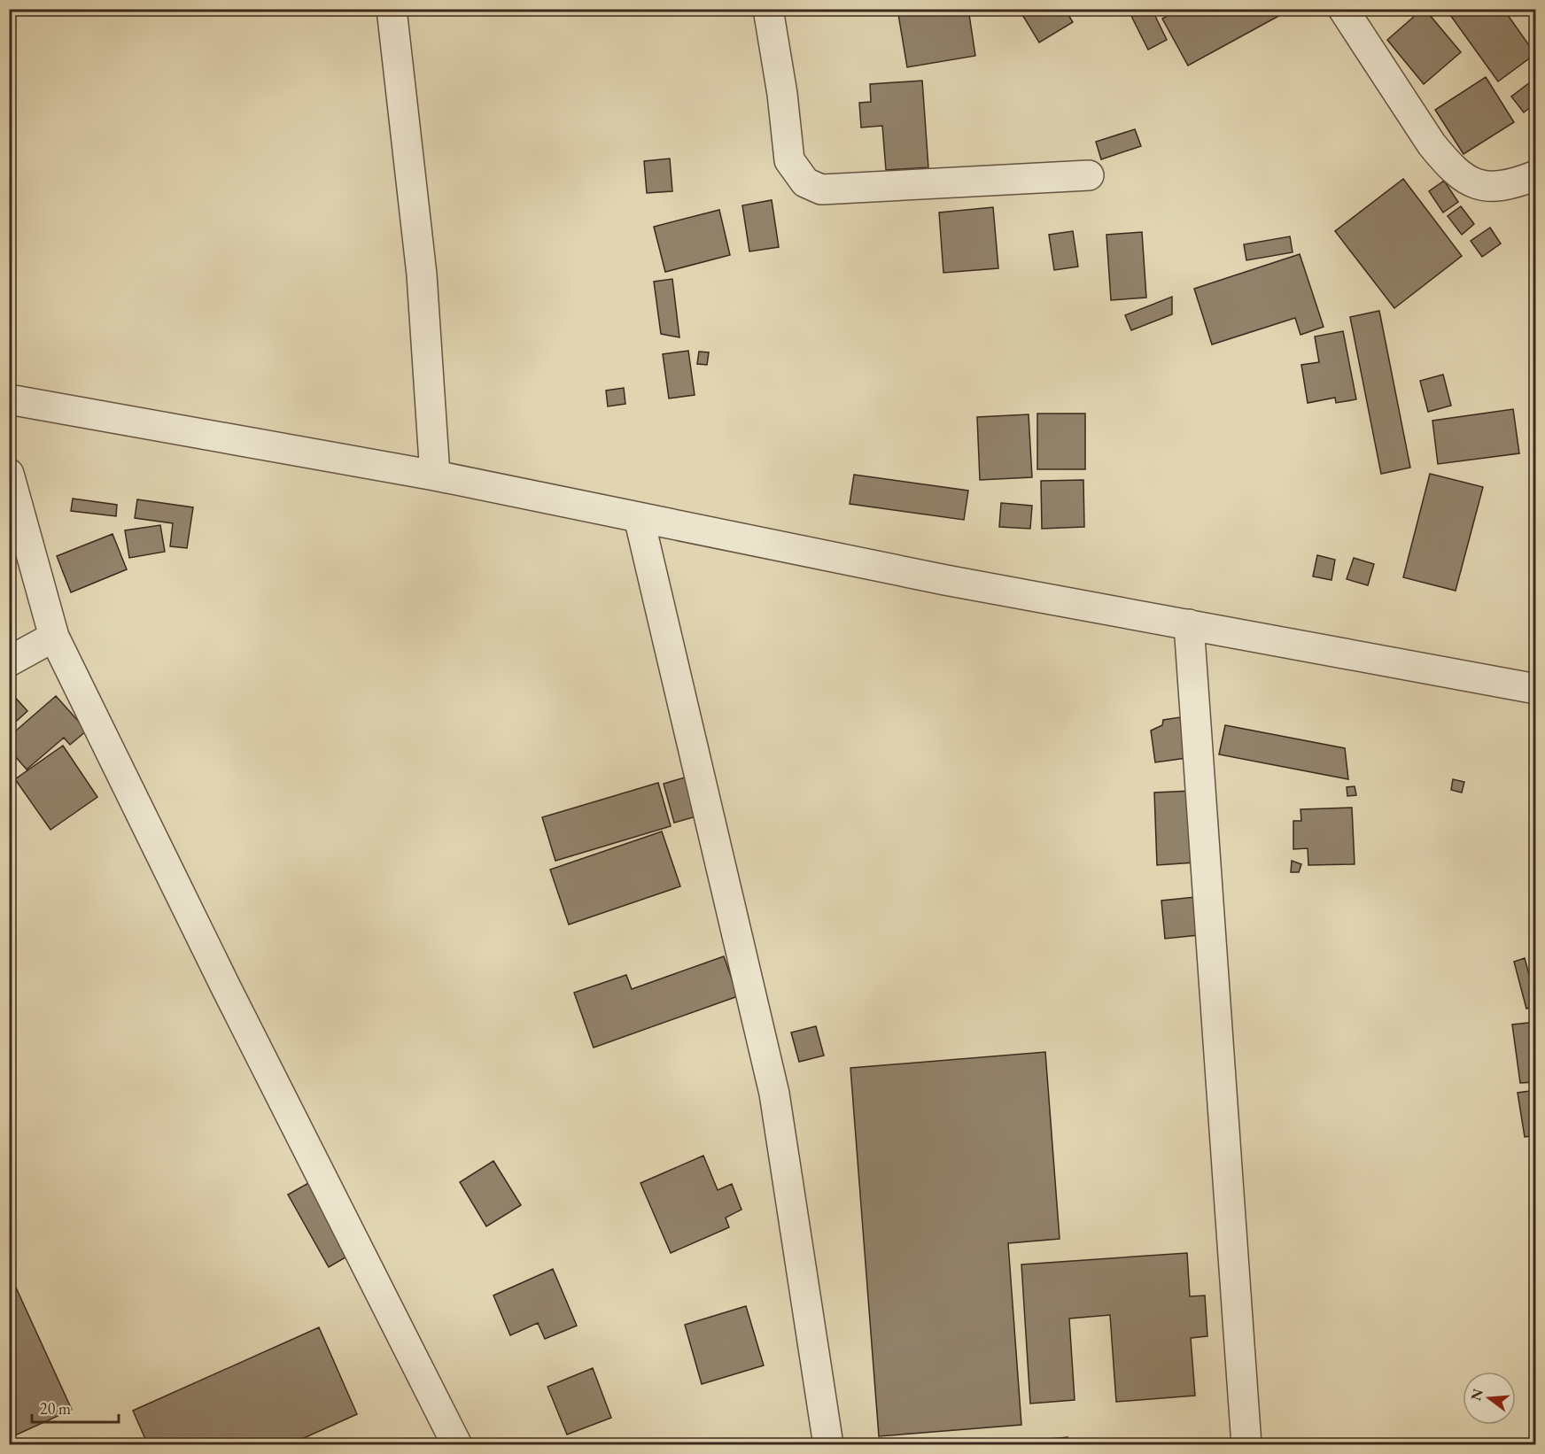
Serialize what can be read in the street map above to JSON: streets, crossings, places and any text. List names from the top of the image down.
{
  "scale_bar": "20 m",
  "north": "left"
}
